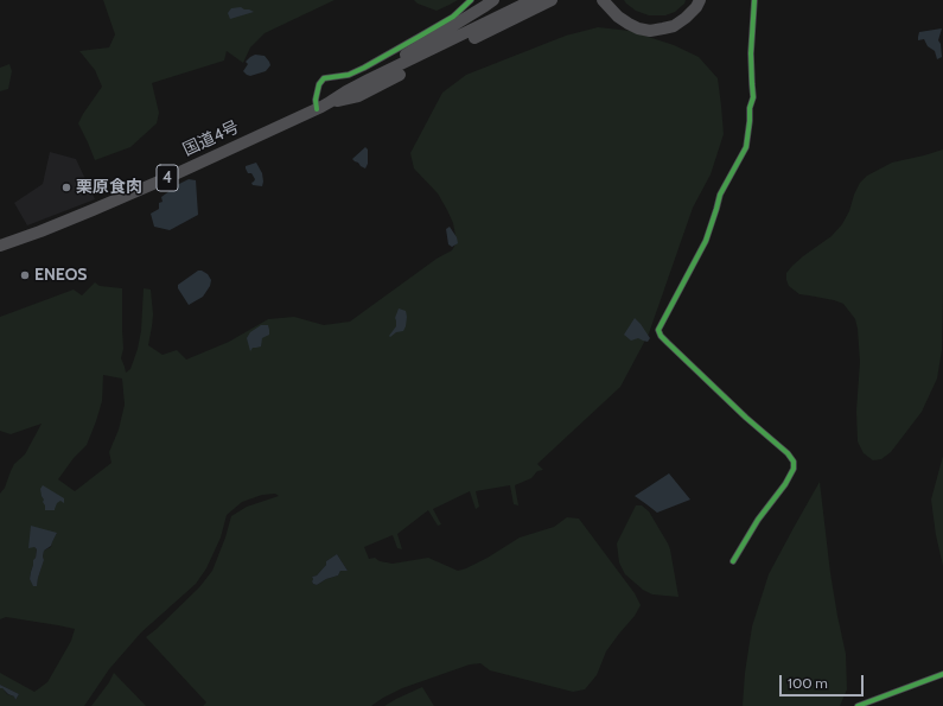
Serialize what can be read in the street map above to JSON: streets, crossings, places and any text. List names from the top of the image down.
{
  "streets": {
    "highway": ["国道4号", "4"]
  },
  "places": ["栗原食肉", "ENEOS"],
  "scale_bar": "100 m"
}
